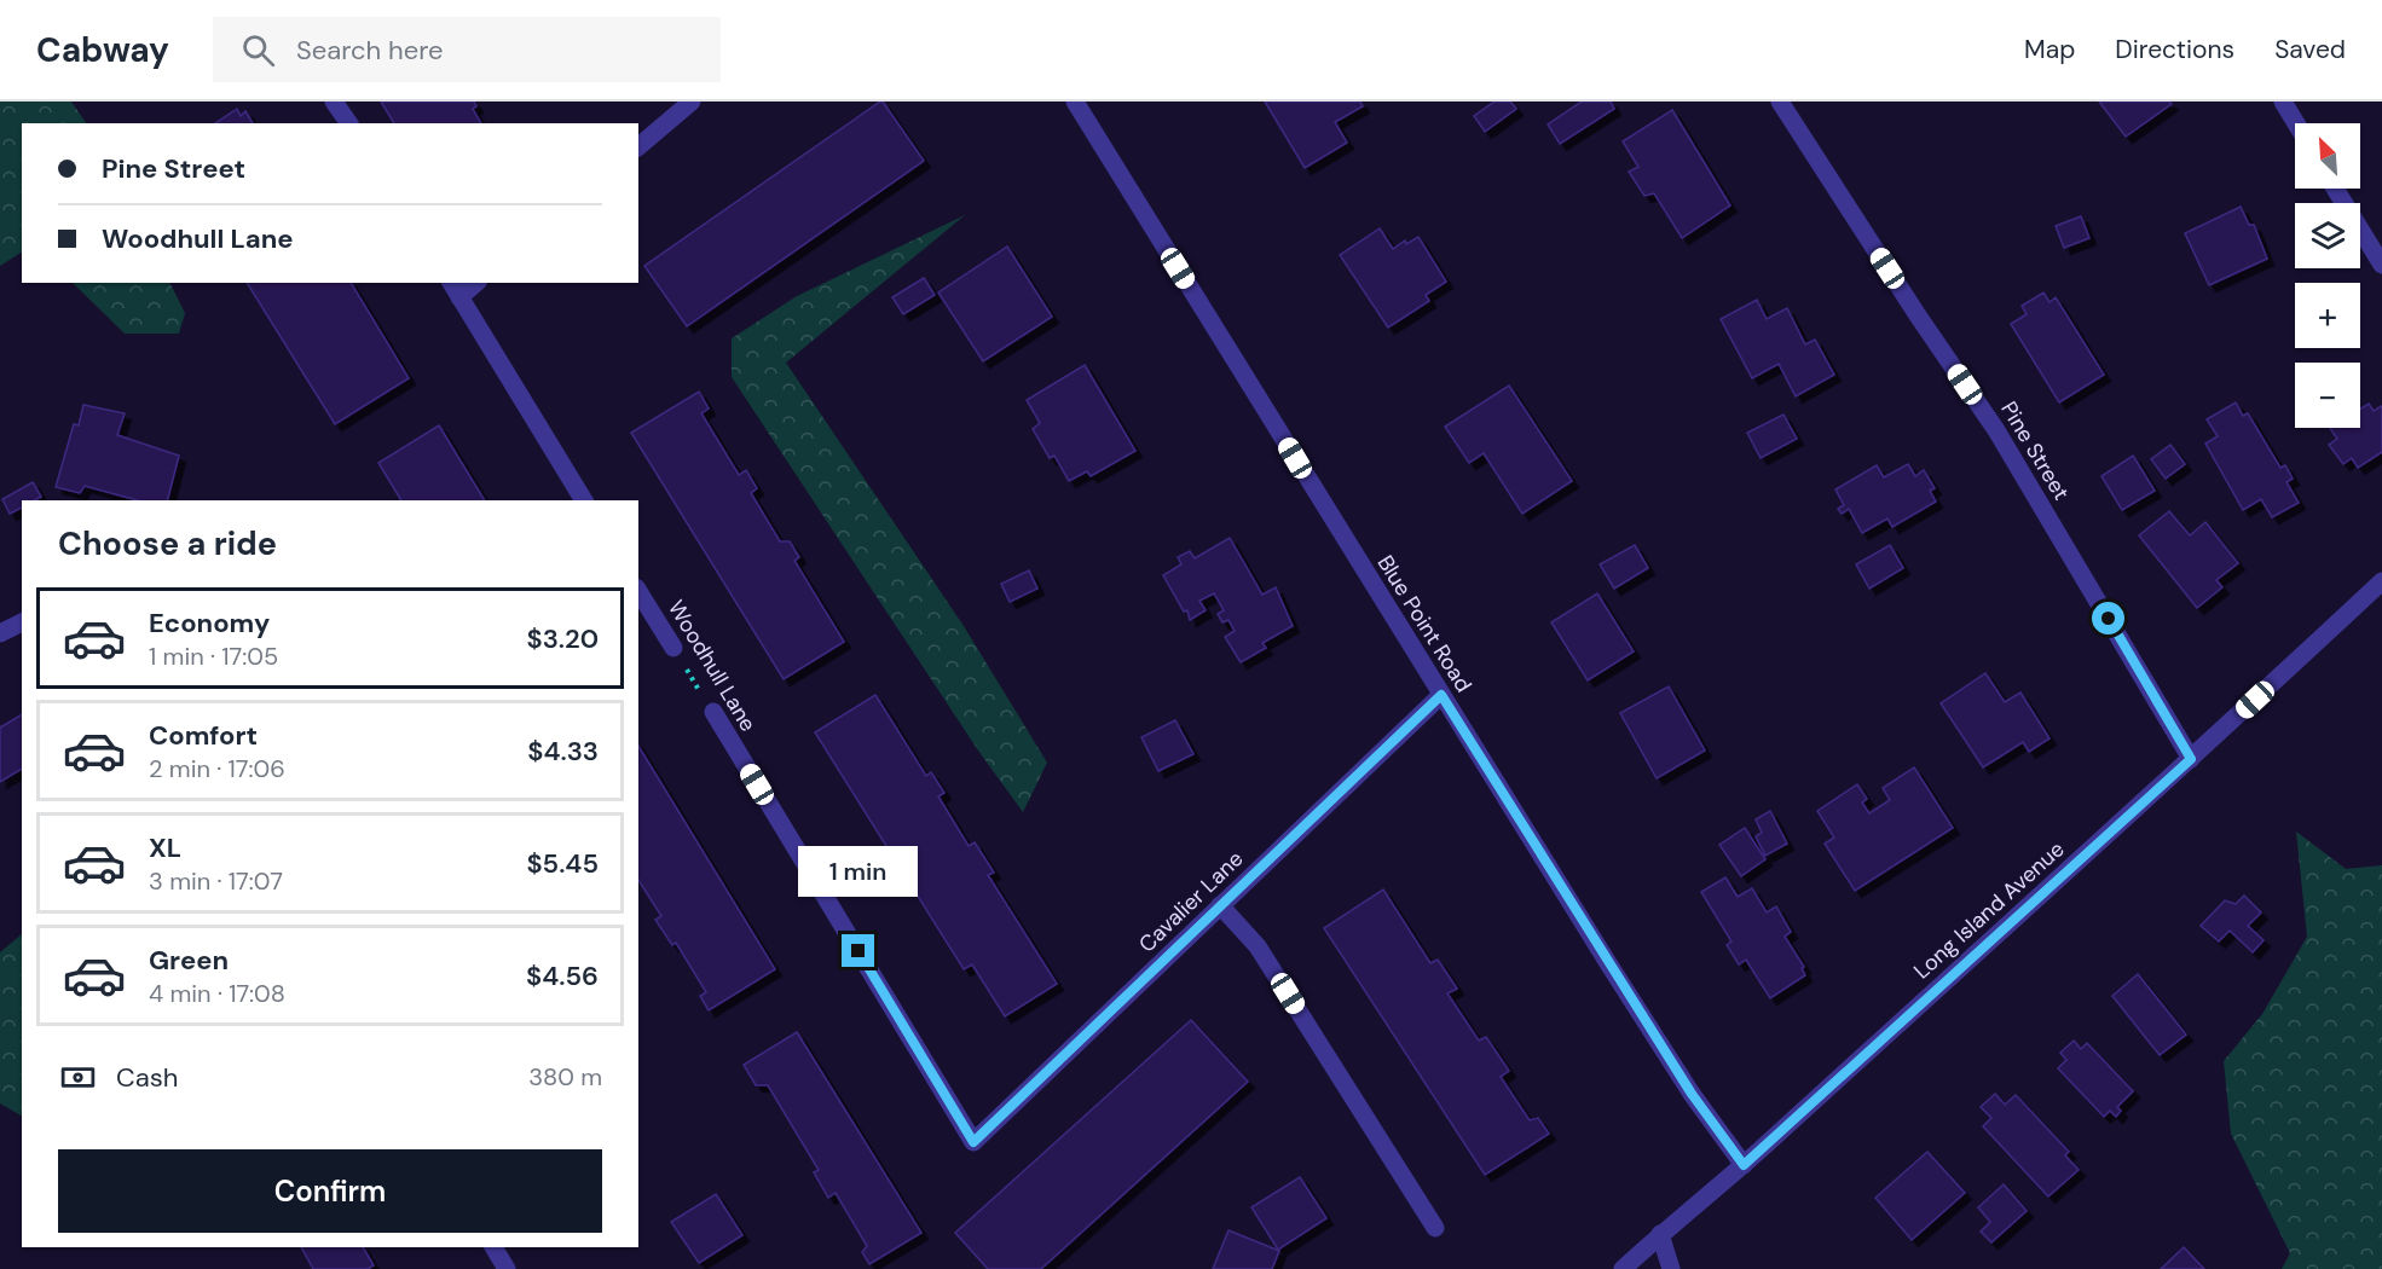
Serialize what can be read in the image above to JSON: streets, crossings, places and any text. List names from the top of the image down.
{
  "streets": {
    "street": [
      "Pine Street",
      "Blue Point Road",
      "Woodhull Lane",
      "Cavalier Lane",
      "Long Island Avenue"
    ]
  },
  "crossings": [
    ["Pine Street", "Long Island Avenue"],
    ["Blue Point Road", "Cavalier Lane"],
    ["Blue Point Road", "Long Island Avenue"],
    ["Woodhull Lane", "Cavalier Lane"]
  ],
  "north": "top left",
  "page": {
    "header": "Cabway",
    "search": "Search here",
    "nav": ["Map", "Directions", "Saved"],
    "map_buttons": ["+", "−"],
    "banner": ["Pine Street", "Woodhull Lane"],
    "heading": "Choose a ride",
    "list": [
      {
        "name": "Economy",
        "note": "1 min · 17:05",
        "value": "$3.20"
      },
      {
        "name": "Comfort",
        "note": "2 min · 17:06",
        "value": "$4.33"
      },
      {
        "name": "XL",
        "note": "3 min · 17:07",
        "value": "$5.45"
      },
      {
        "name": "Green",
        "note": "4 min · 17:08",
        "value": "$4.56"
      }
    ],
    "bubble": "1 min",
    "pay": ["Cash", "380 m"],
    "buttons": "Confirm"
  }
}
